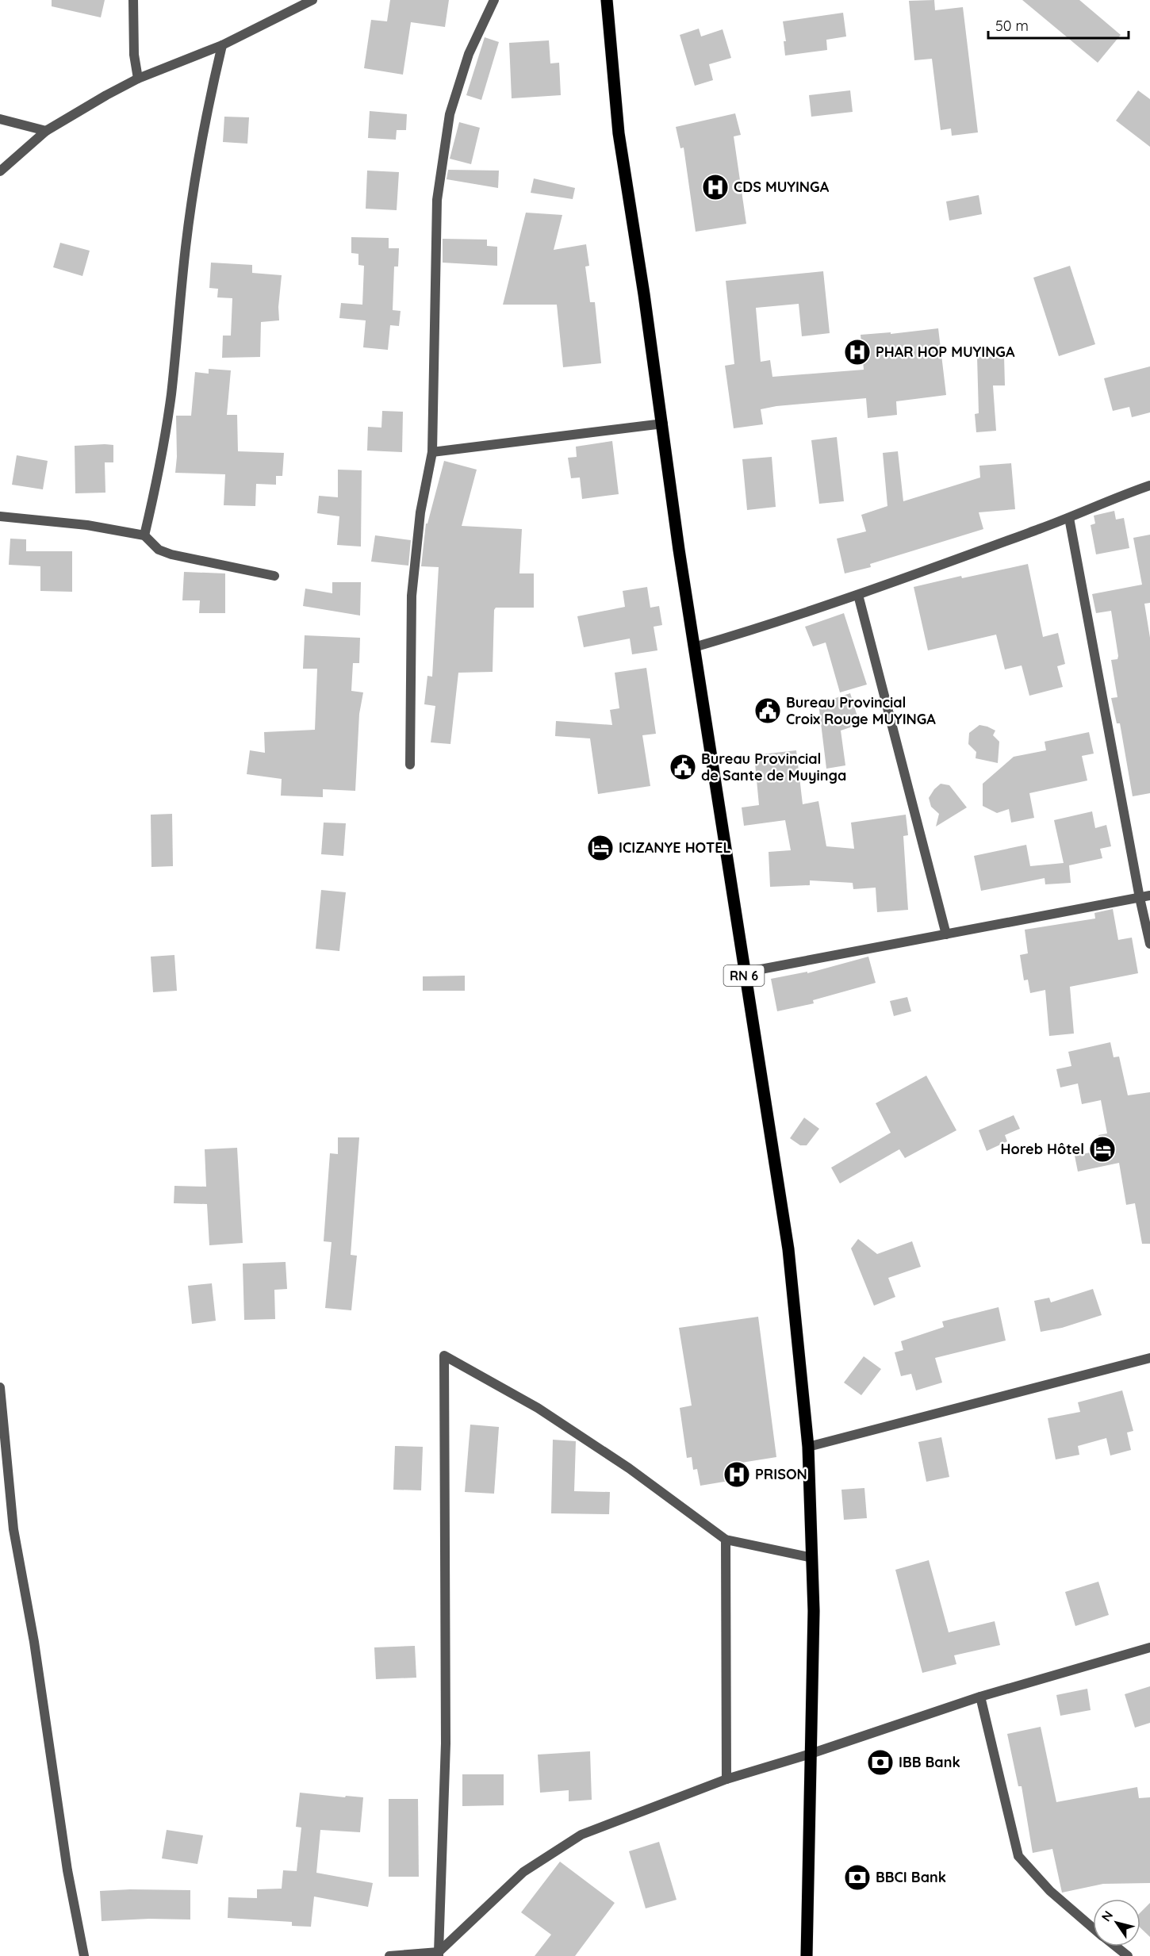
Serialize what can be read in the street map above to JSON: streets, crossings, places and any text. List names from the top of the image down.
{
  "streets": {
    "main road": ["RN 6"]
  },
  "places": {
    "hospital": ["CDS MUYINGA", "PHAR HOP MUYINGA", "PRISON"],
    "public building": ["Bureau Provincial Croix Rouge MUYINGA", "Bureau Provincial de Sante de Muyinga"],
    "hotel": ["ICIZANYE HOTEL", "Horeb Hôtel"],
    "bank": ["IBB Bank", "BBCI Bank"]
  },
  "scale_bar": "50 m",
  "north": "top left"
}
